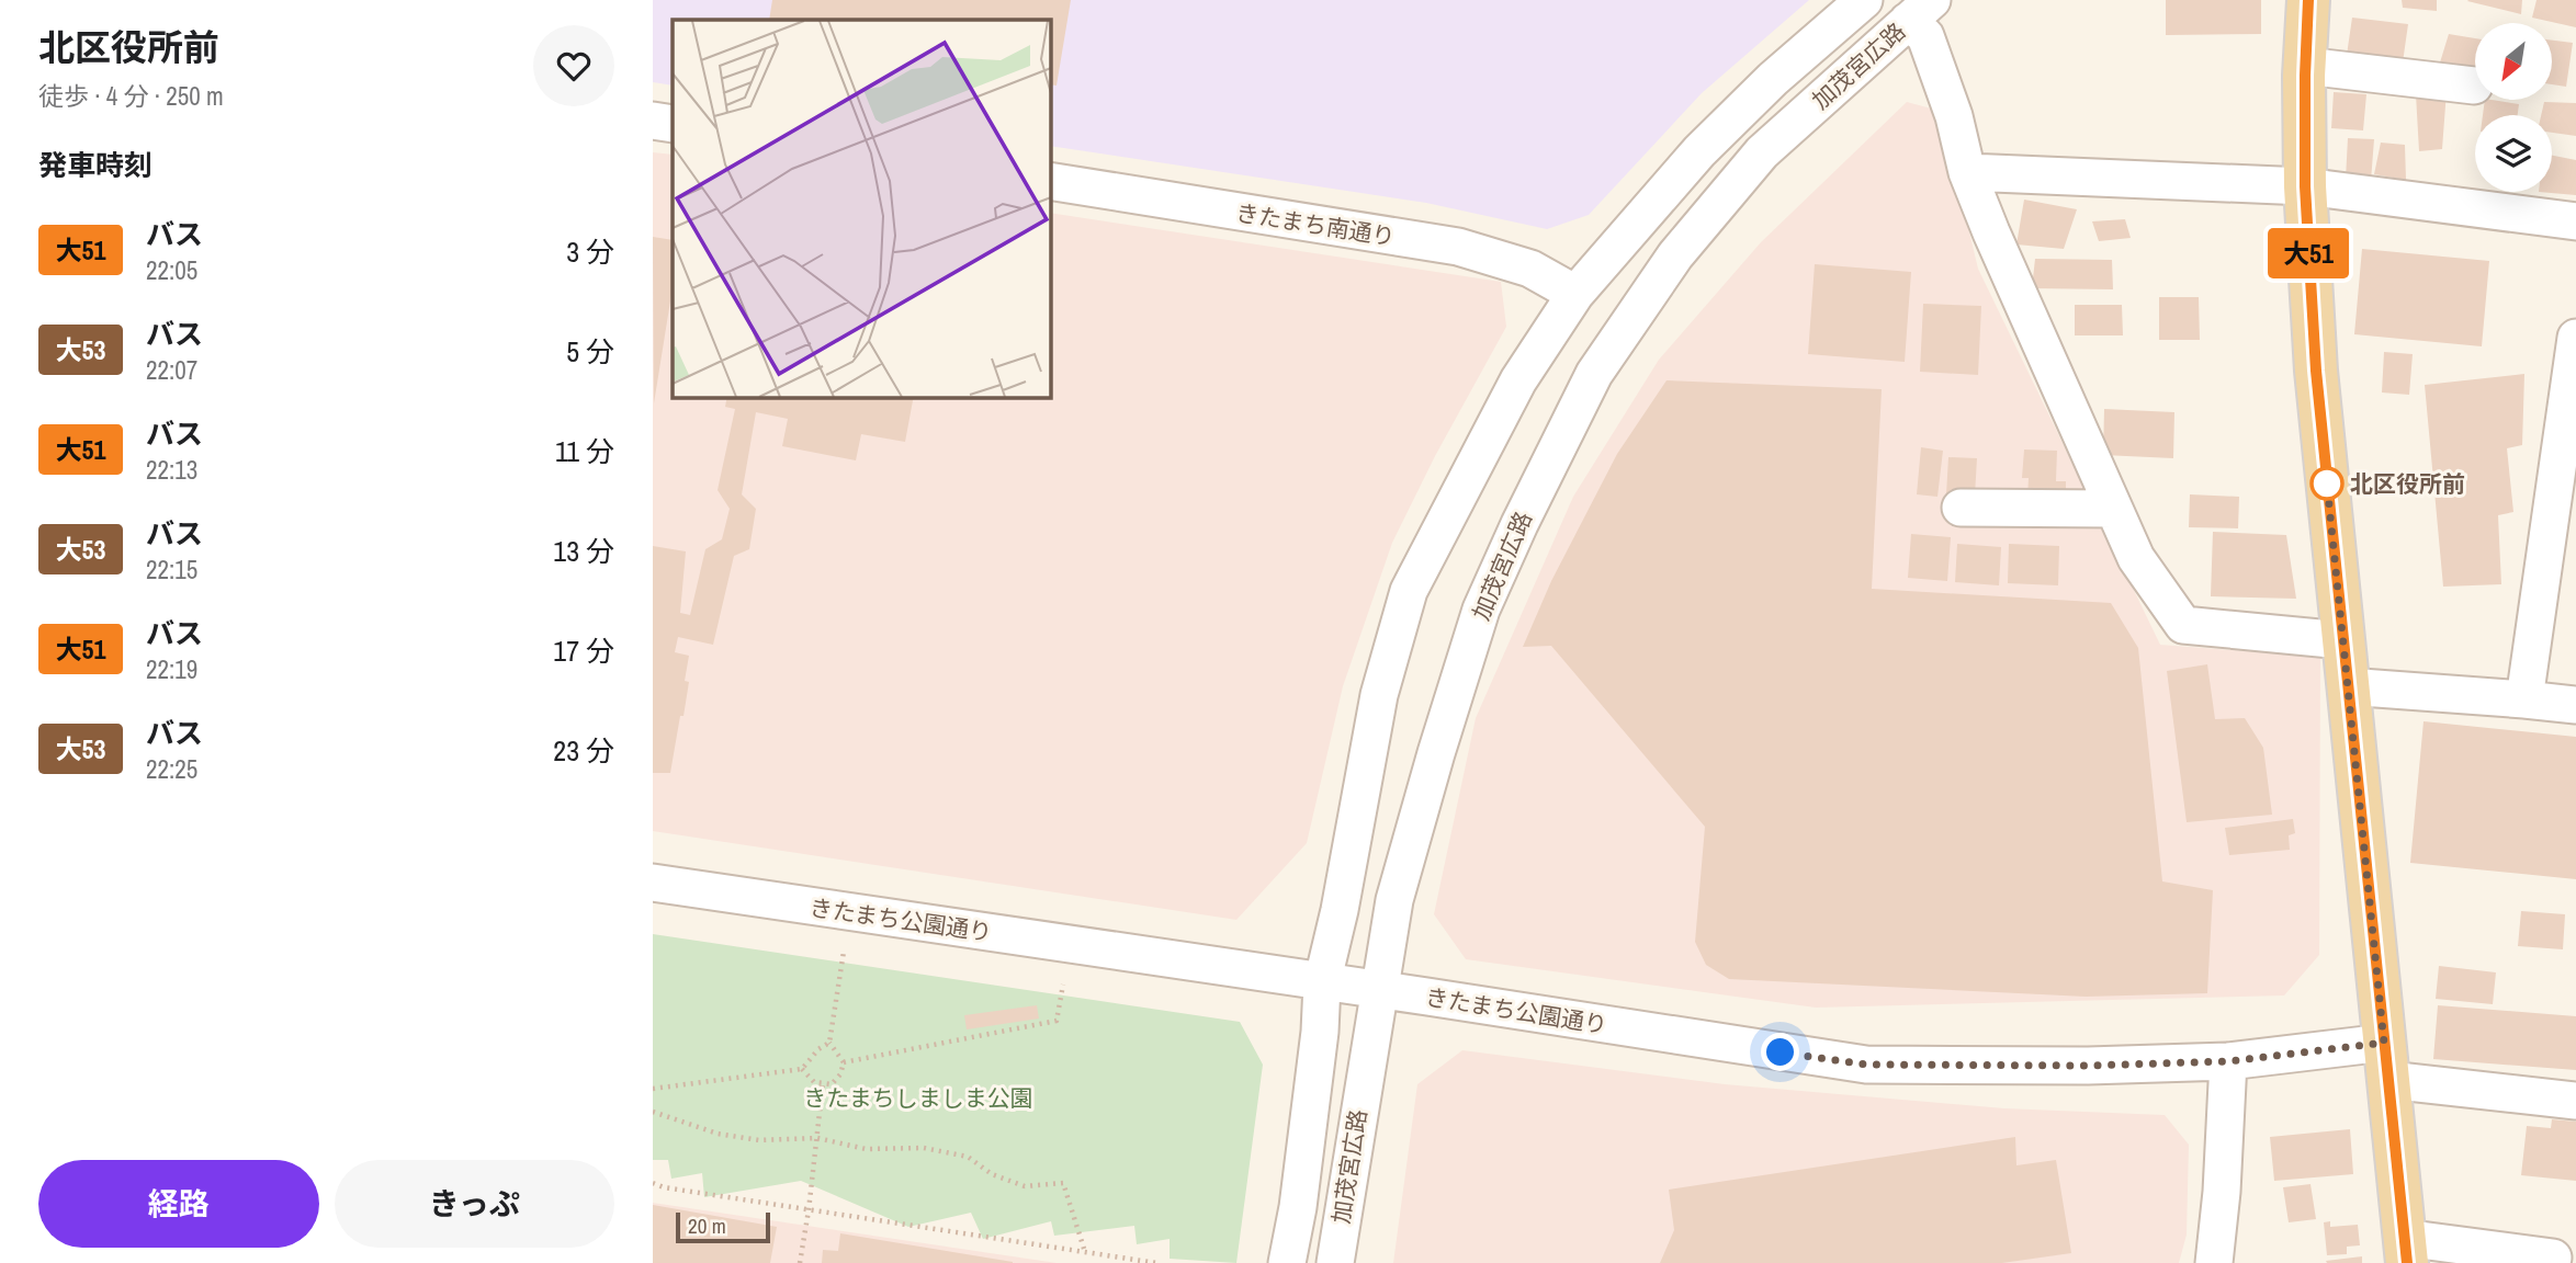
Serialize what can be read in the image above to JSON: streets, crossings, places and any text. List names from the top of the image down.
{
  "streets": {
    "street": ["加茂宮広路", "きたまち南通り", "きたまち公園通り"]
  },
  "crossings": [
    ["加茂宮広路", "きたまち南通り"],
    ["加茂宮広路", "きたまち公園通り"]
  ],
  "parks": ["きたまちしましま公園"],
  "places": ["北区役所前"],
  "lines": ["bus line 大51"],
  "scale_bar": "20 m",
  "north": "bottom left",
  "page": {
    "heading": [
      ["北区役所前", "徒歩 · 4 分 · 250 m"],
      "発車時刻"
    ],
    "on_map": "大51",
    "list": [
      {
        "mark": "大51",
        "name": "バス",
        "note": "22:05",
        "value": "3 分"
      },
      {
        "mark": "大53",
        "name": "バス",
        "note": "22:07",
        "value": "5 分"
      },
      {
        "mark": "大51",
        "name": "バス",
        "note": "22:13",
        "value": "11 分"
      },
      {
        "mark": "大53",
        "name": "バス",
        "note": "22:15",
        "value": "13 分"
      },
      {
        "mark": "大51",
        "name": "バス",
        "note": "22:19",
        "value": "17 分"
      },
      {
        "mark": "大53",
        "name": "バス",
        "note": "22:25",
        "value": "23 分"
      }
    ],
    "buttons": ["経路", "きっぷ"],
    "scale": "20 m"
  }
}
